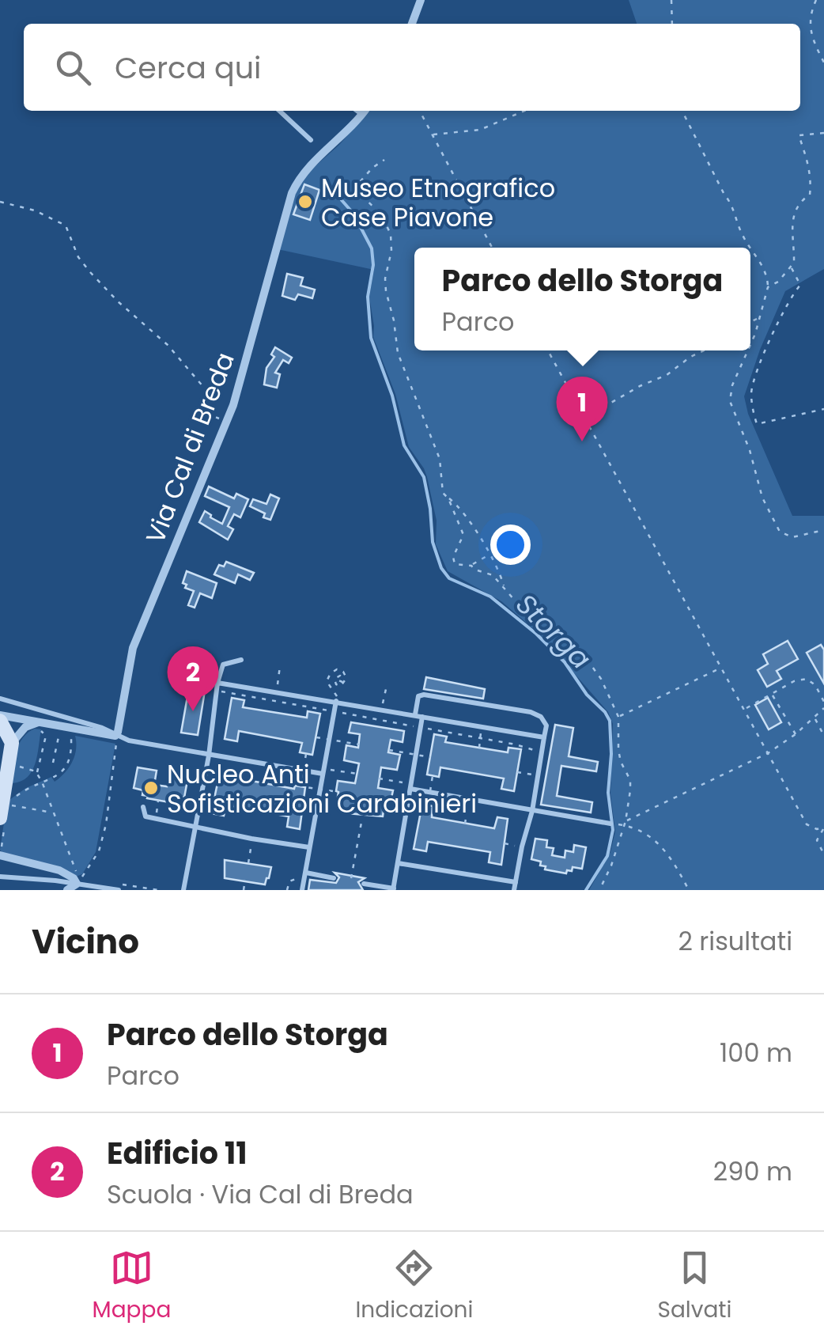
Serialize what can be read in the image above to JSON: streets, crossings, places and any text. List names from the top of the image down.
{
  "streets": {
    "street": ["Via Cal di Breda"]
  },
  "water": ["Storga"],
  "places": ["Museo Etnografico Case Piavone", "Nucleo Anti Sofisticazioni Carabinieri"],
  "page": {
    "search": "Cerca qui",
    "popup": ["Parco dello Storga", "Parco"],
    "pins": ["1", "2"],
    "heading": ["Vicino", "2 risultati"],
    "list": [
      {
        "mark": "1",
        "name": "Parco dello Storga",
        "note": "Parco",
        "value": "100 m"
      },
      {
        "mark": "2",
        "name": "Edificio 11",
        "note": "Scuola · Via Cal di Breda",
        "value": "290 m"
      }
    ],
    "nav": ["Mappa", "Indicazioni", "Salvati"]
  }
}
